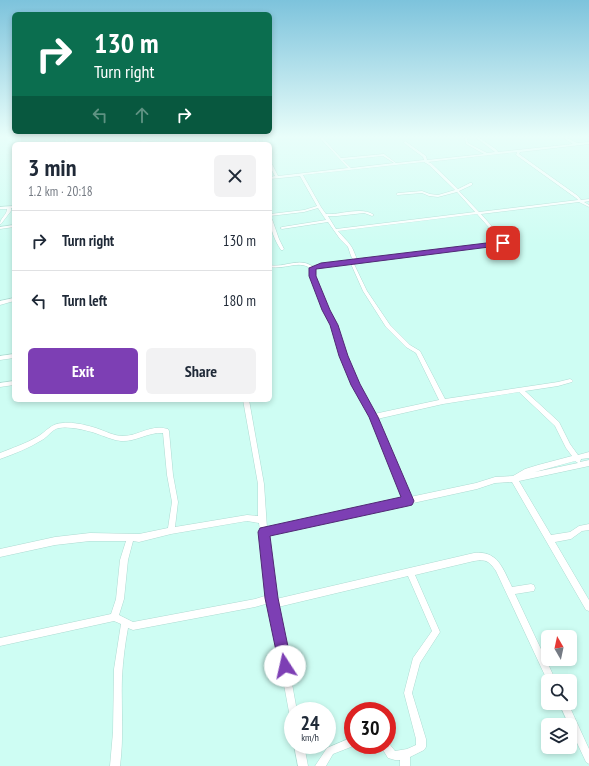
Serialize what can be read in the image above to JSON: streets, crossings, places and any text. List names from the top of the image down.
{
  "north": "top",
  "page": {
    "turn": ["130 m", "Turn right"],
    "heading": ["3 min", "1.2 km · 20:18"],
    "list": [
      {
        "name": "Turn right",
        "value": "130 m"
      },
      {
        "name": "Turn left",
        "value": "180 m"
      }
    ],
    "buttons": ["Exit", "Share"],
    "speed": "24 km/h",
    "limit": "30"
  }
}
